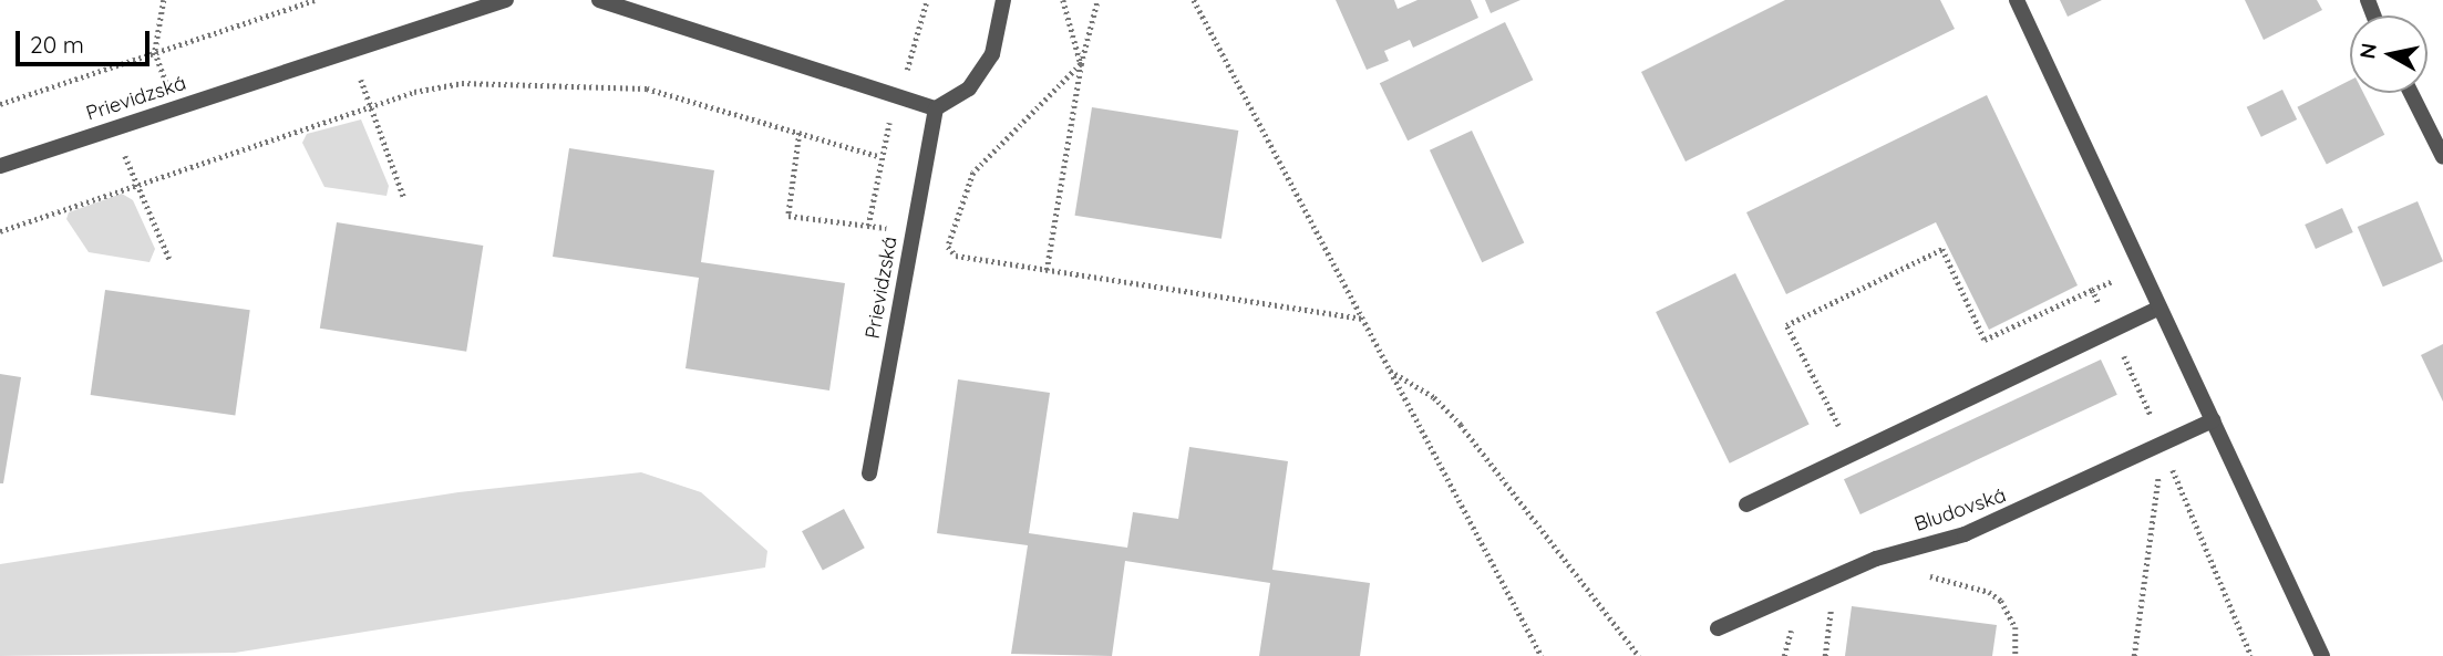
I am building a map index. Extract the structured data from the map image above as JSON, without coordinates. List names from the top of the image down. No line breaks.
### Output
{"streets":{"street":["Prievidzská","Bludovská"]},"scale_bar":"20 m","north":"left"}
